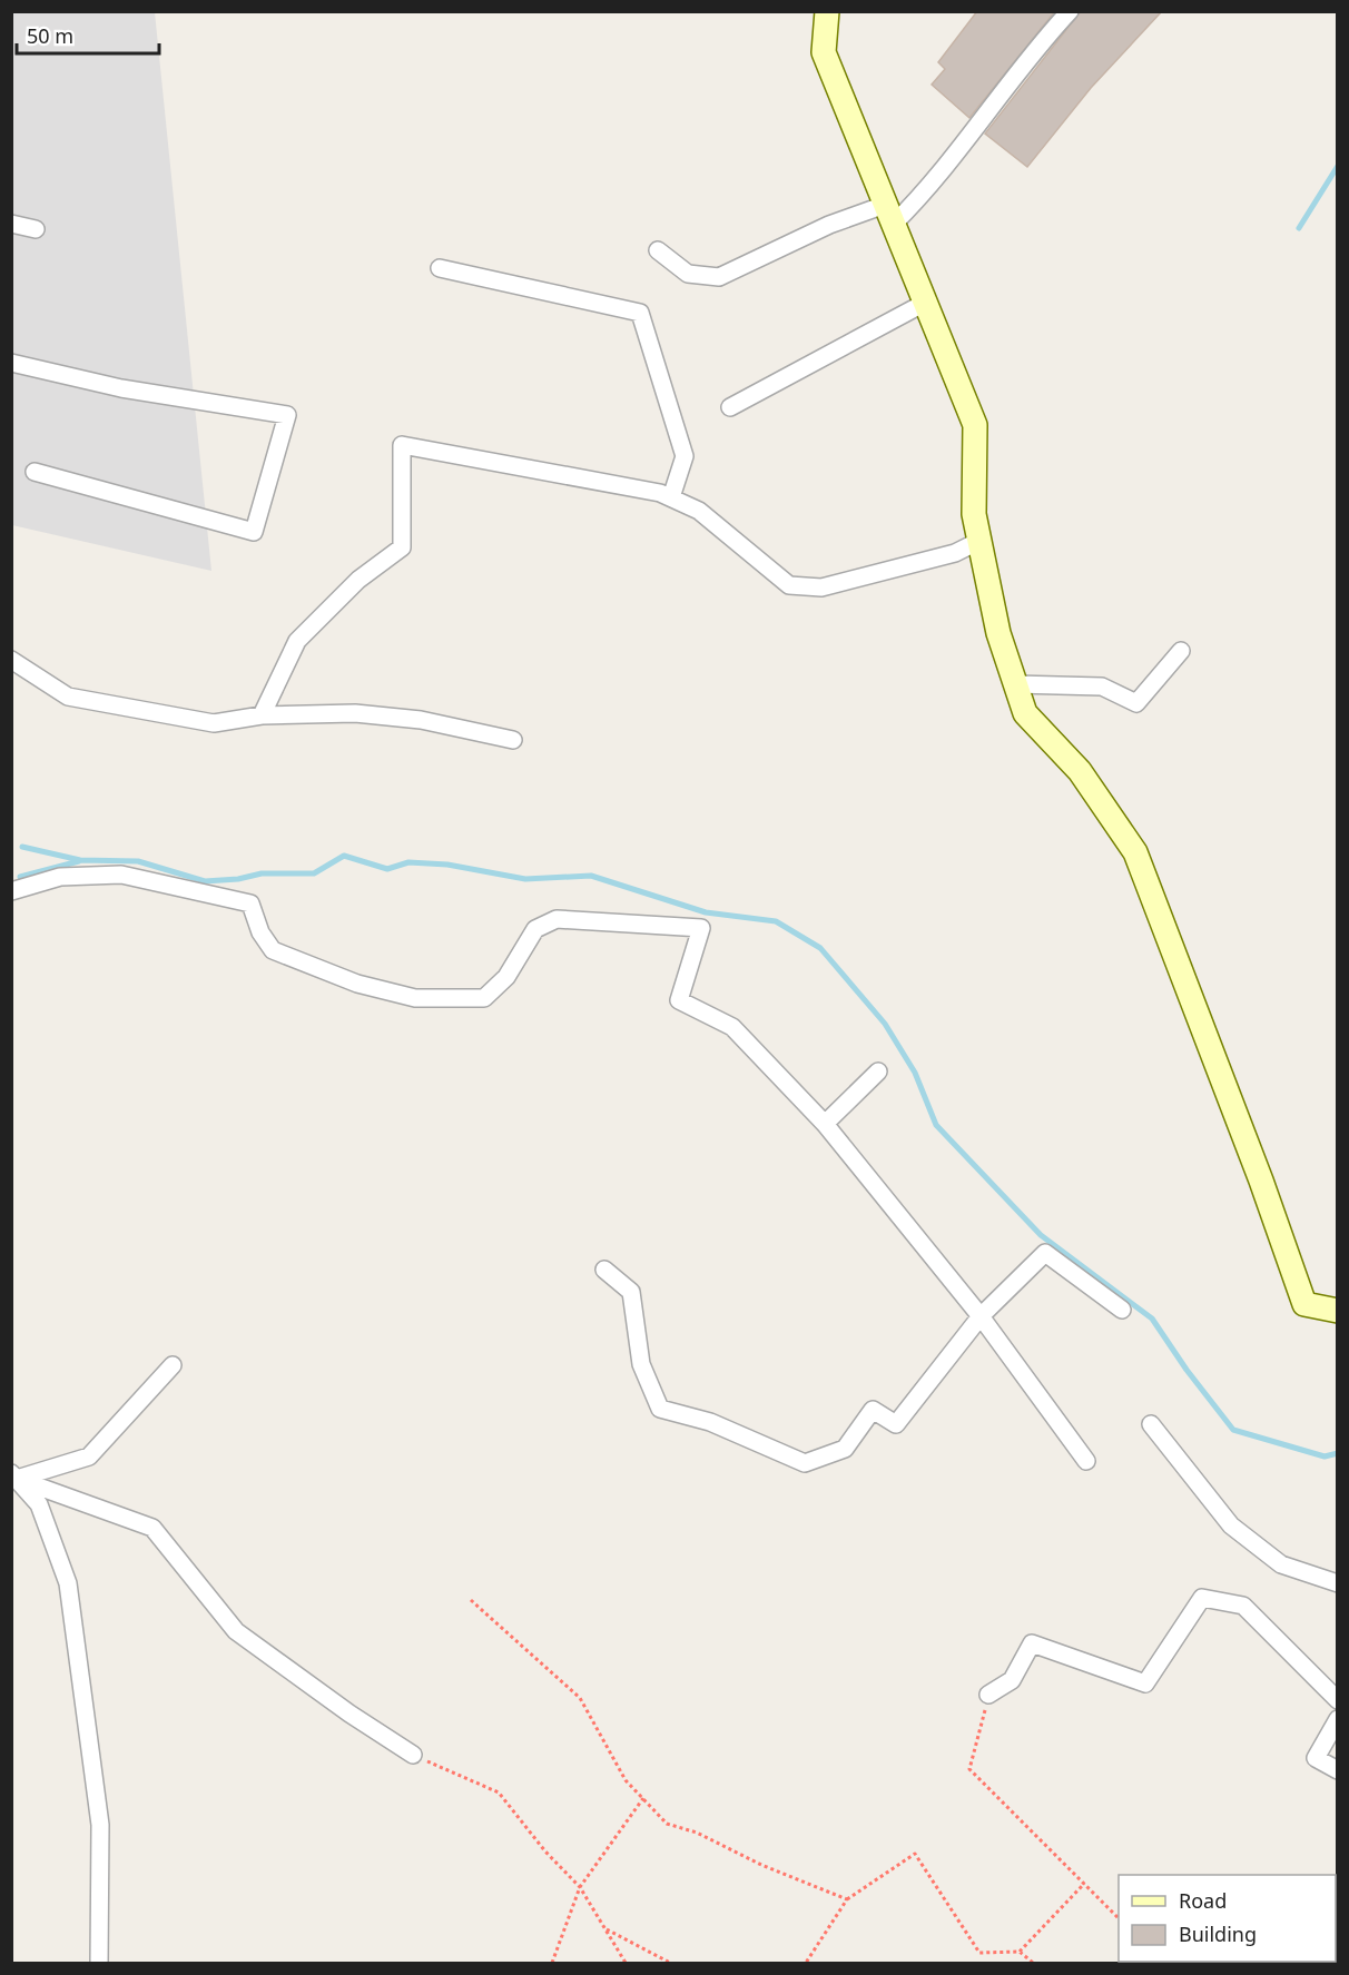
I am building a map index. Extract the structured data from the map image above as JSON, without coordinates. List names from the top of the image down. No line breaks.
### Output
{"legend":["Road","Building"],"scale_bar":"50 m"}
